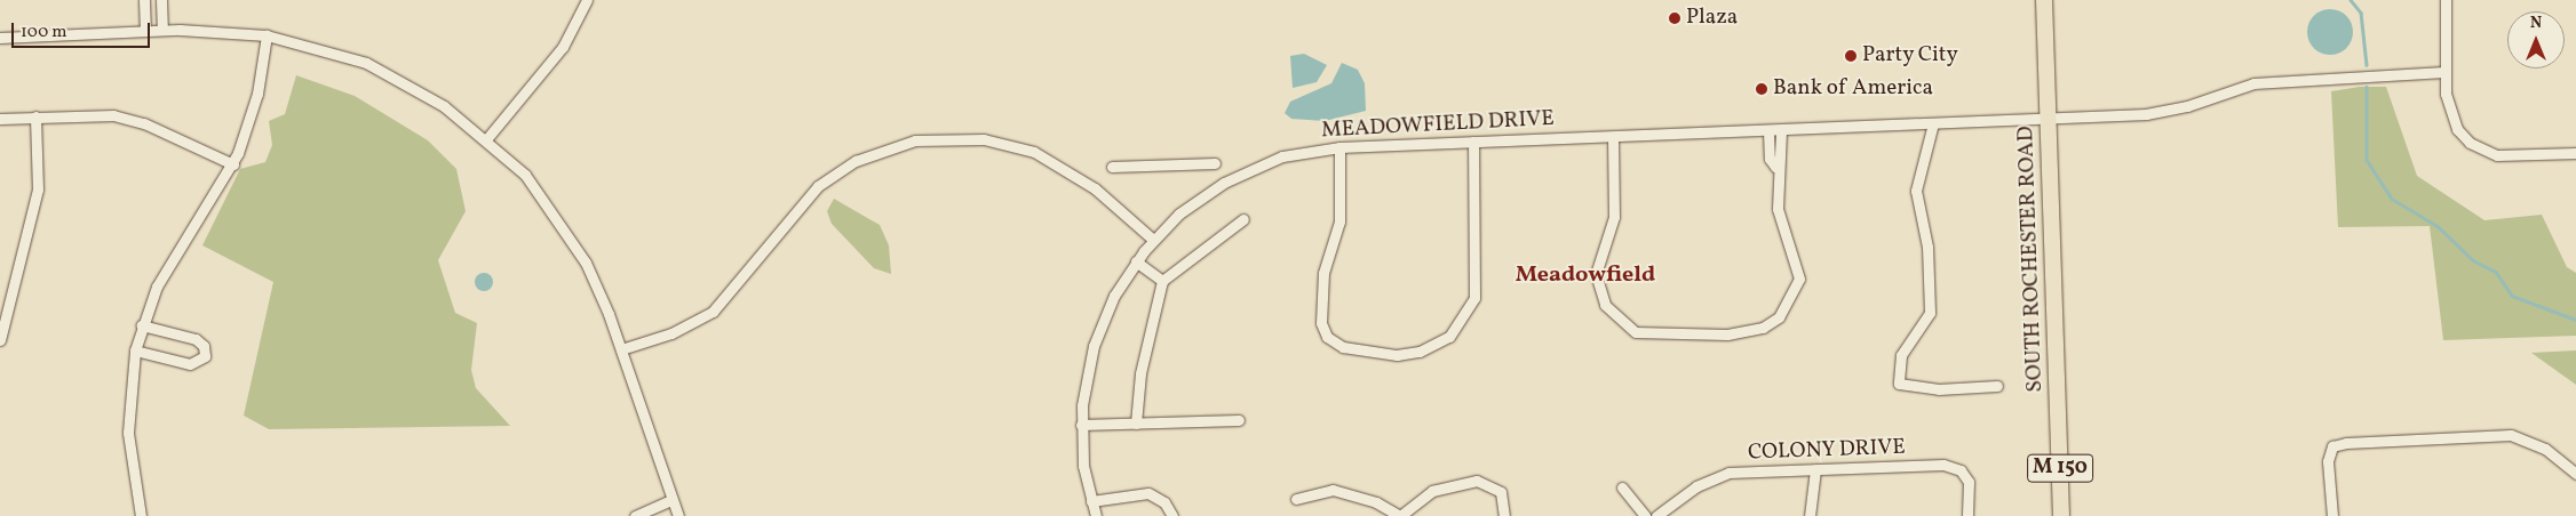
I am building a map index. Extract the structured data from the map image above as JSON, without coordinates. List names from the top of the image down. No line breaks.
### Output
{"streets":{"main road":["SOUTH ROCHESTER ROAD","M 150"],"street":["MEADOWFIELD DRIVE","COLONY DRIVE"]},"crossings":[["MEADOWFIELD DRIVE","SOUTH ROCHESTER ROAD"]],"districts":["Meadowfield"],"places":["Plaza","Party City","Bank of America"],"scale_bar":"100 m","north":"top"}
